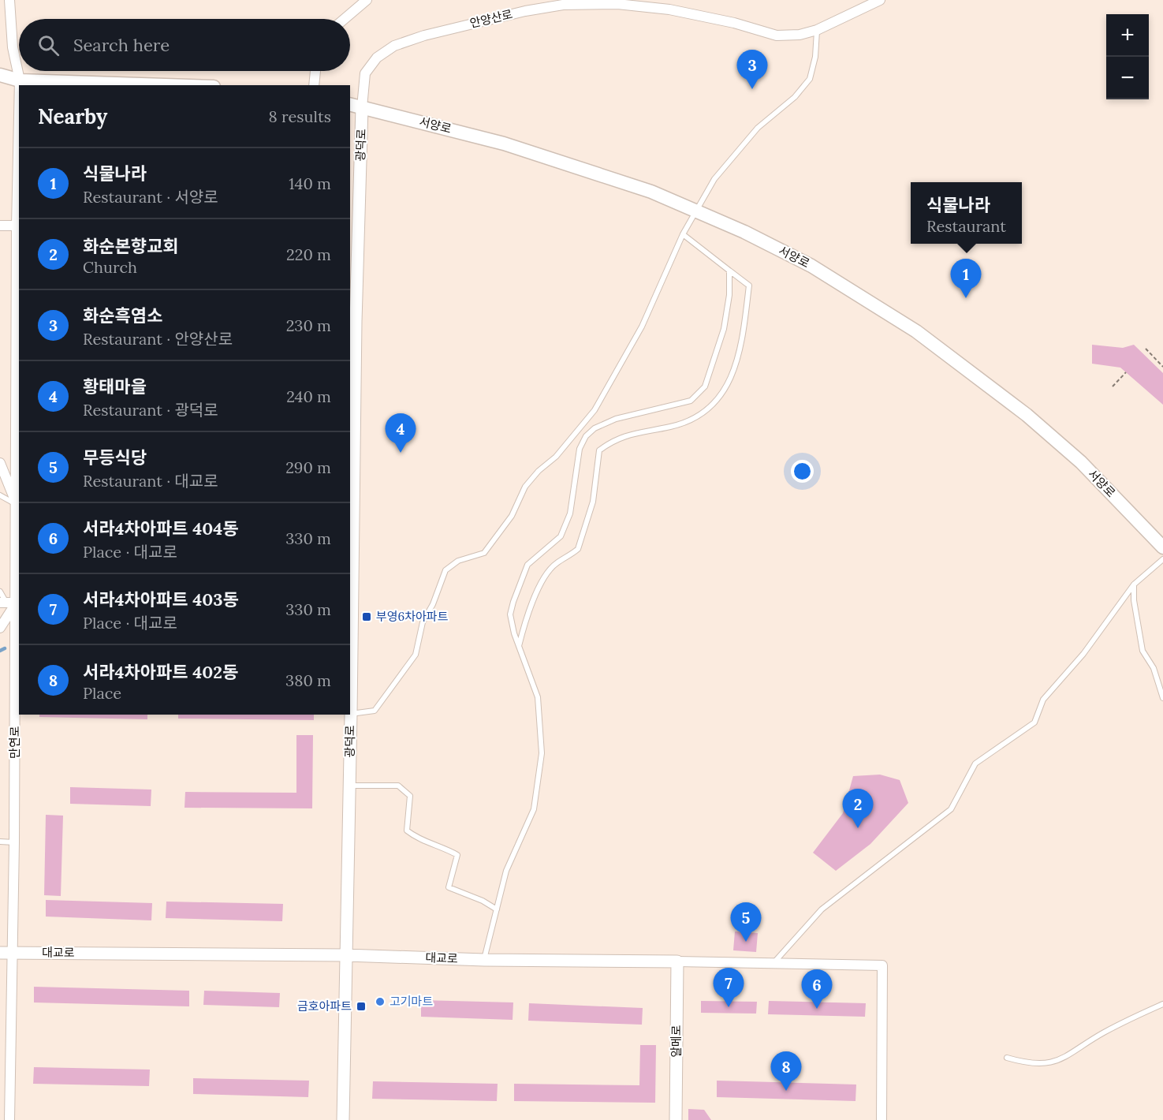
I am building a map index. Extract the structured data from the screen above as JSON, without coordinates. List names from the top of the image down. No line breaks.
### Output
{"streets":{"main road":["서양로"],"street":["안양산로","광덕로","만연로","대교로","알메로"]},"crossings":[["안양산로","서양로"],["안양산로","광덕로"],["서양로","광덕로"],["광덕로","대교로"],["만연로","대교로"],["대교로","알메로"]],"places":{"transit":["부영6차아파트","금호아파트"],"other":["고기마트"]},"page":{"map_buttons":["+","−"],"search":"Search here","pins":["3","1","4","2","5","7","6","8"],"heading":["Nearby","8 results"],"list":[{"mark":"1","name":"식물나라","note":"Restaurant · 서양로","value":"140 m"},{"mark":"2","name":"화순본향교회","note":"Church","value":"220 m"},{"mark":"3","name":"화순흑염소","note":"Restaurant · 안양산로","value":"230 m"},{"mark":"4","name":"황태마을","note":"Restaurant · 광덕로","value":"240 m"},{"mark":"5","name":"무등식당","note":"Restaurant · 대교로","value":"290 m"},{"mark":"6","name":"서라4차아파트 404동","note":"Place · 대교로","value":"330 m"},{"mark":"7","name":"서라4차아파트 403동","note":"Place · 대교로","value":"330 m"},{"mark":"8","name":"서라4차아파트 402동","note":"Place","value":"380 m"}],"popup":["식물나라","Restaurant"]}}
